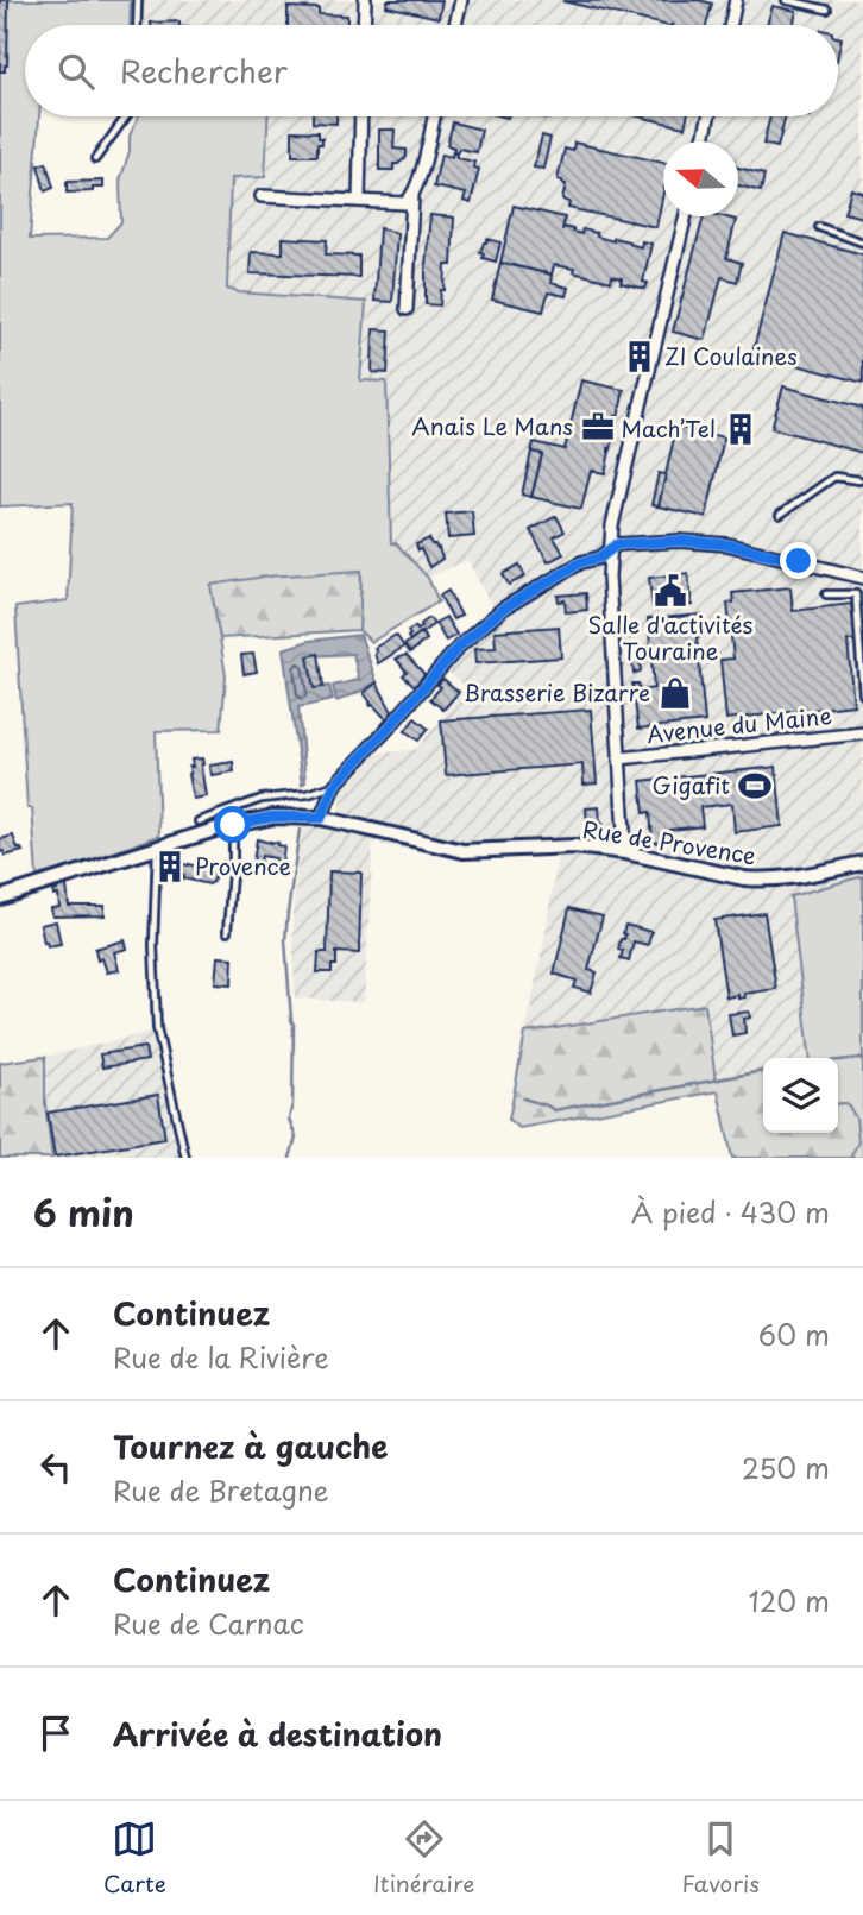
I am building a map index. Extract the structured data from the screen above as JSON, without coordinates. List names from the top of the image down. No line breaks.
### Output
{"streets":{"street":["Avenue du Maine","Rue de Provence"]},"places":{"building":["ZI Coulaines","Mach’Tel","Provence"],"office":["Anais Le Mans"],"public building":["Salle d'activités Touraine"],"shop":["Brasserie Bizarre"],"sports":["Gigafit"]},"north":"left","page":{"search":"Rechercher","heading":["6 min","À pied · 430 m"],"list":[["Continuez","Rue de la Rivière","60 m"],["Tournez à gauche","Rue de Bretagne","250 m"],["Continuez","Rue de Carnac","120 m"],"Arrivée à destination"],"nav":["Carte","Itinéraire","Favoris"]}}
